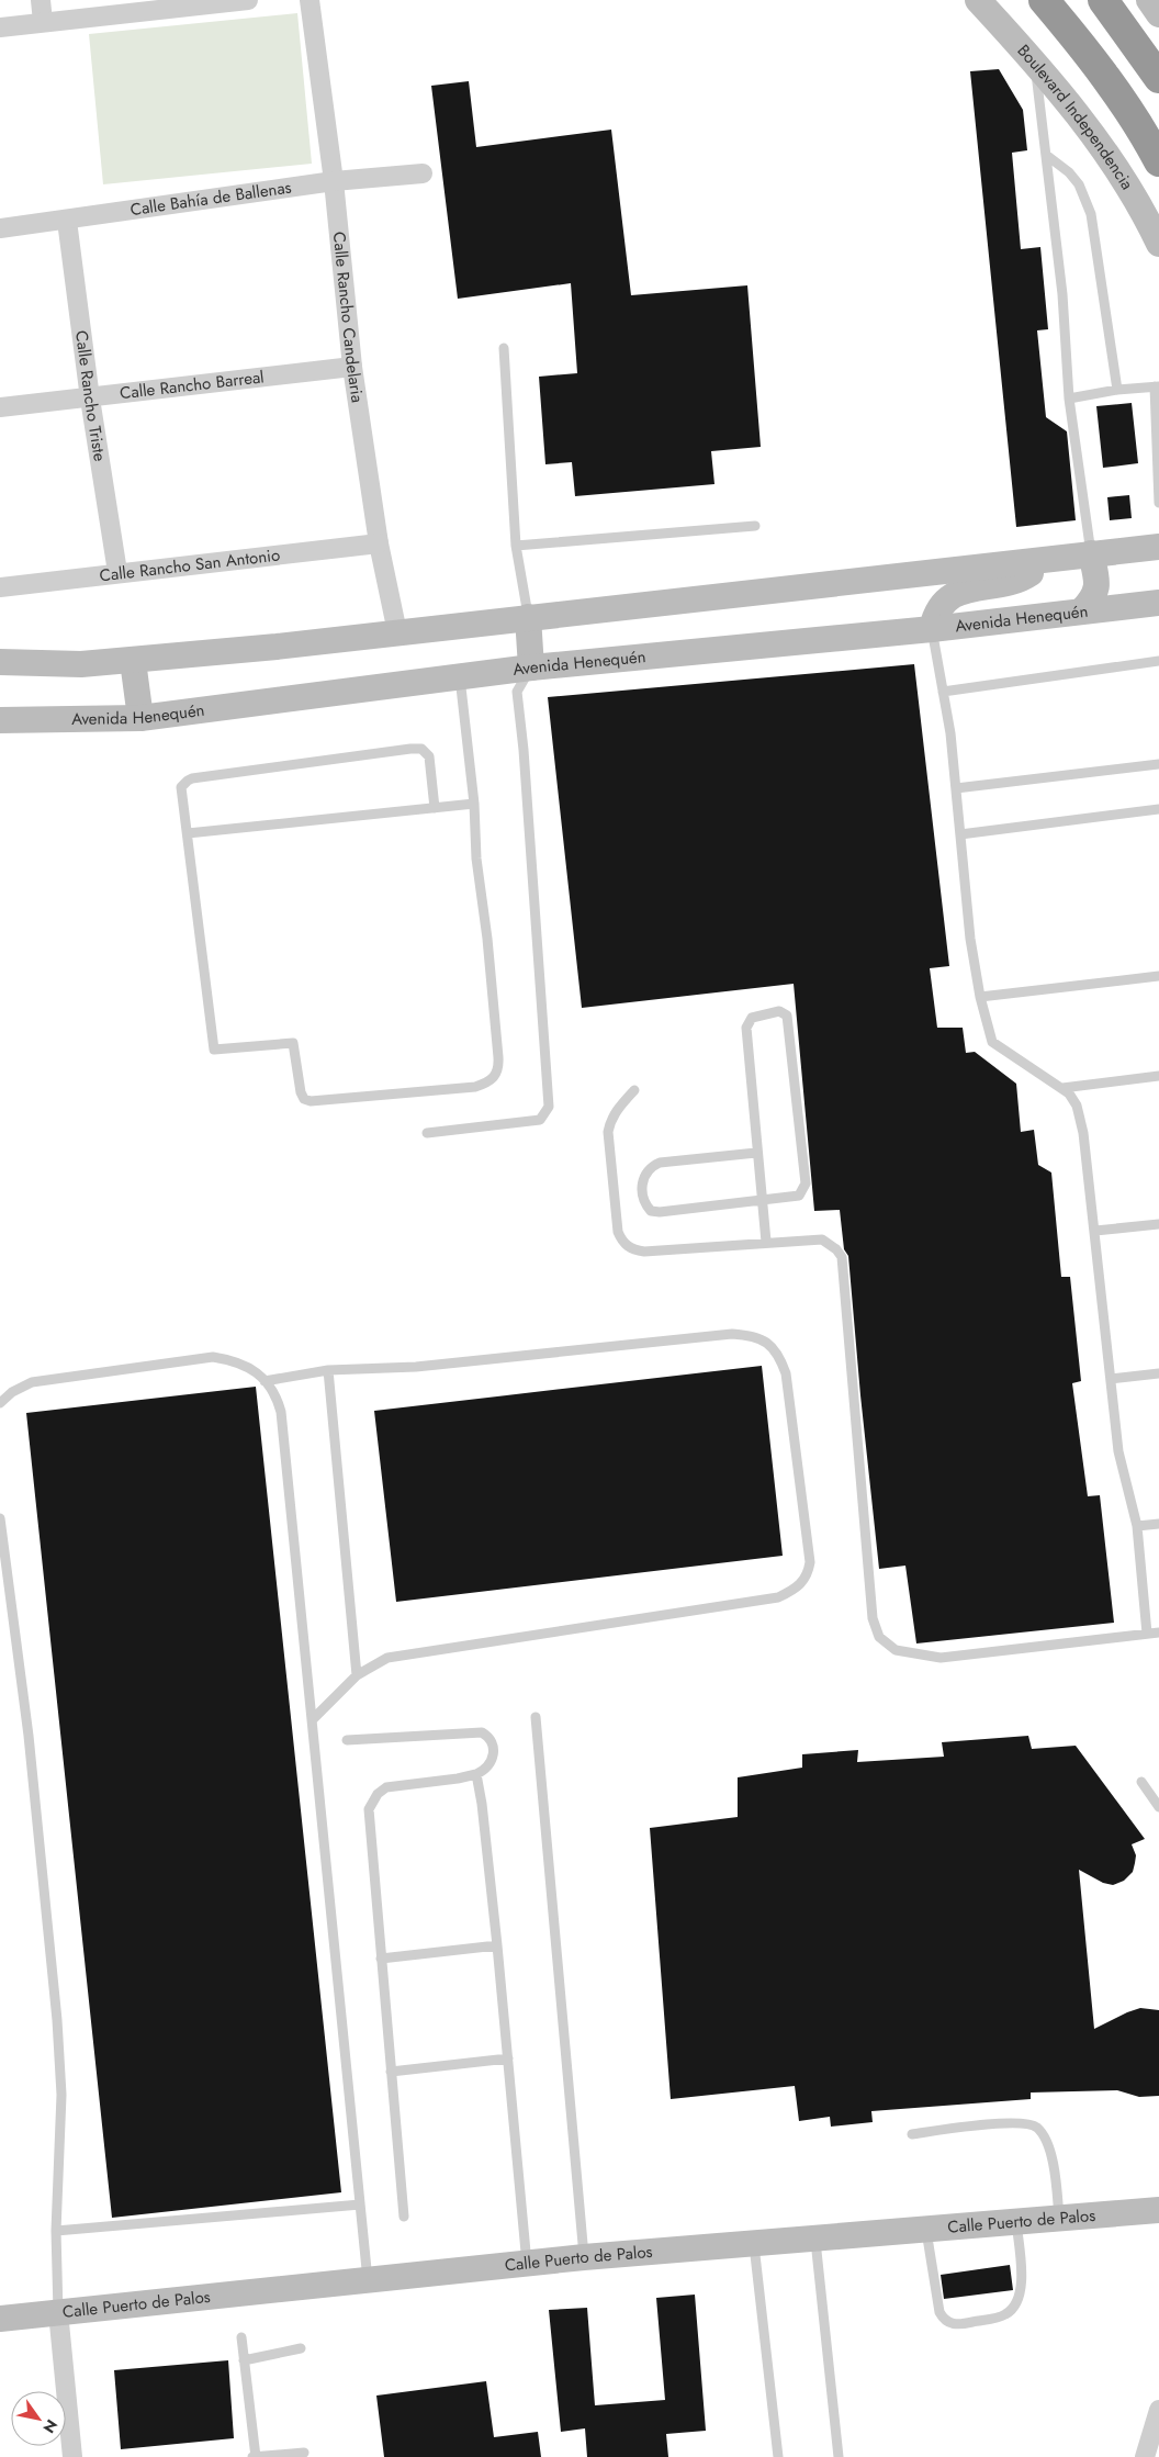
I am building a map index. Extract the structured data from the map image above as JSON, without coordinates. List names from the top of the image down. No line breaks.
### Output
{"streets":{"main road":["Boulevard Independencia","Avenida Henequén","Calle Puerto de Palos"],"street":["Calle Bahía de Ballenas","Calle Rancho Candelaria","Calle Rancho Barreal","Calle Rancho Triste","Calle Rancho San Antonio"]},"crossings":[["Calle Bahía de Ballenas","Calle Rancho Candelaria"],["Calle Bahía de Ballenas","Calle Rancho Triste"],["Calle Rancho Candelaria","Calle Rancho Barreal"],["Calle Rancho Candelaria","Calle Rancho San Antonio"],["Calle Rancho Barreal","Calle Rancho Triste"],["Calle Rancho Triste","Calle Rancho San Antonio"]],"north":"bottom right"}
